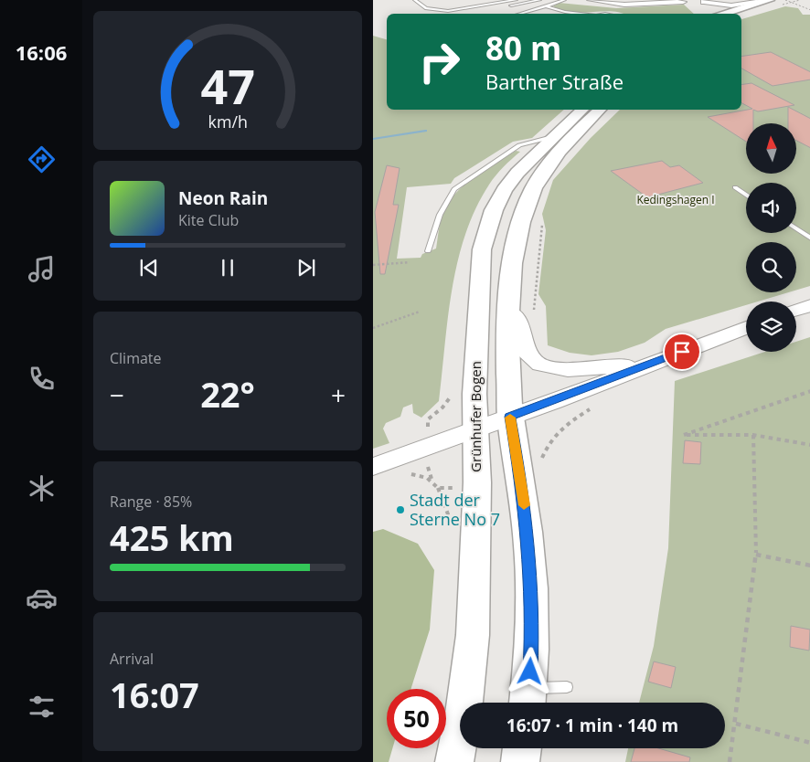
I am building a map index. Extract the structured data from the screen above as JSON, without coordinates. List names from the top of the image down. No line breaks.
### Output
{"streets":{"main road":["Grünhufer Bogen"]},"parks":["Kedingshagen I"],"places":["Stadt der Sterne No 7"],"north":"top","page":{"tabs":"16:06","turn":["80 m","Barther Straße"],"song":["Neon Rain","Kite Club"],"tile":["Climate",["Range · 85%","425 km"],["Arrival","16:07"]],"heat":["−","22°","+"],"limit":"50","trip":"16:07 · 1 min · 140 m","gauge":["47","km/h"]}}
